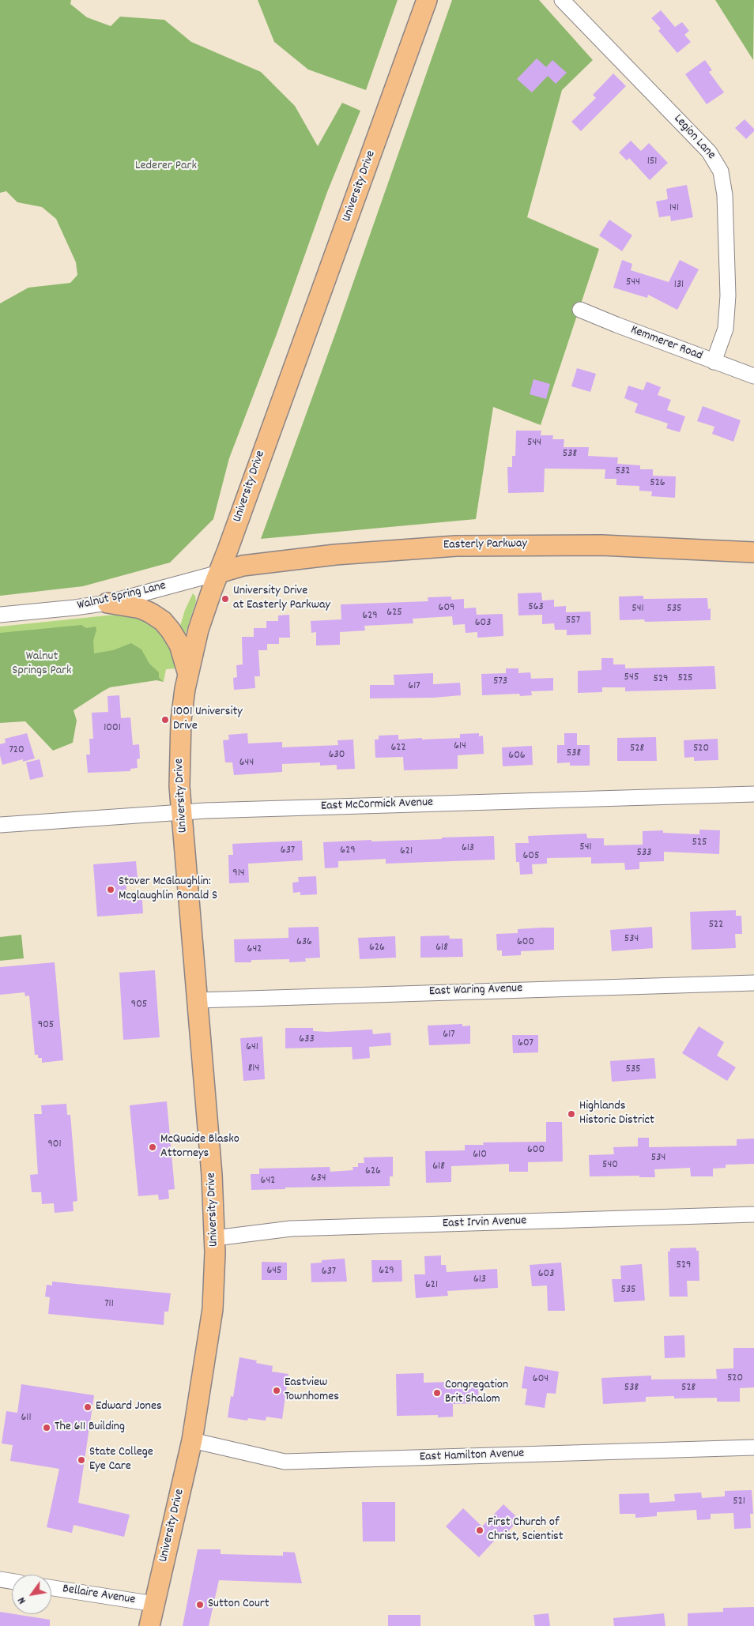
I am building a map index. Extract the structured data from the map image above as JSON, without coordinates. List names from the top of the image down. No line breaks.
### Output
{"streets":{"main road":["University Drive","Easterly Parkway"],"street":["Legion Lane","Kemmerer Road","Walnut Spring Lane","East McCormick Avenue","East Waring Avenue","East Irvin Avenue","East Hamilton Avenue","Bellaire Avenue"]},"crossings":[["Legion Lane","Kemmerer Road"],["University Drive","Easterly Parkway"],["University Drive","Walnut Spring Lane"],["University Drive","East McCormick Avenue"],["University Drive","East Waring Avenue"],["University Drive","East Irvin Avenue"],["University Drive","East Hamilton Avenue"],["University Drive","Bellaire Avenue"],["Easterly Parkway","Walnut Spring Lane"]],"parks":["Lederer Park","Walnut Springs Park"],"places":["University Drive at Easterly Parkway","1001 University Drive","Stover McGlaughlin: Mcglaughlin Ronald S","Highlands Historic District","McQuaide Blasko Attorneys","Eastview Townhomes","Congregation Brit Shalom","Edward Jones","The 611 Building","State College Eye Care","First Church of Christ, Scientist","Sutton Court"],"house_numbers":["151","141","544","131","544","538","532","526","563","609","541","535","625","629","557","603","545","525","529","573","617","1001","614","622","528","520","720","538","630","606","644","525","541","613","637","629","621","533","605","914","522","534","636","600","626","618","642","905","905","617","633","607","641","814","535","901","600","610","534","540","618","626","634","642","529","645","629","637","603","613","621","535","711","520","604","538","528","611","521"],"north":"bottom left"}
